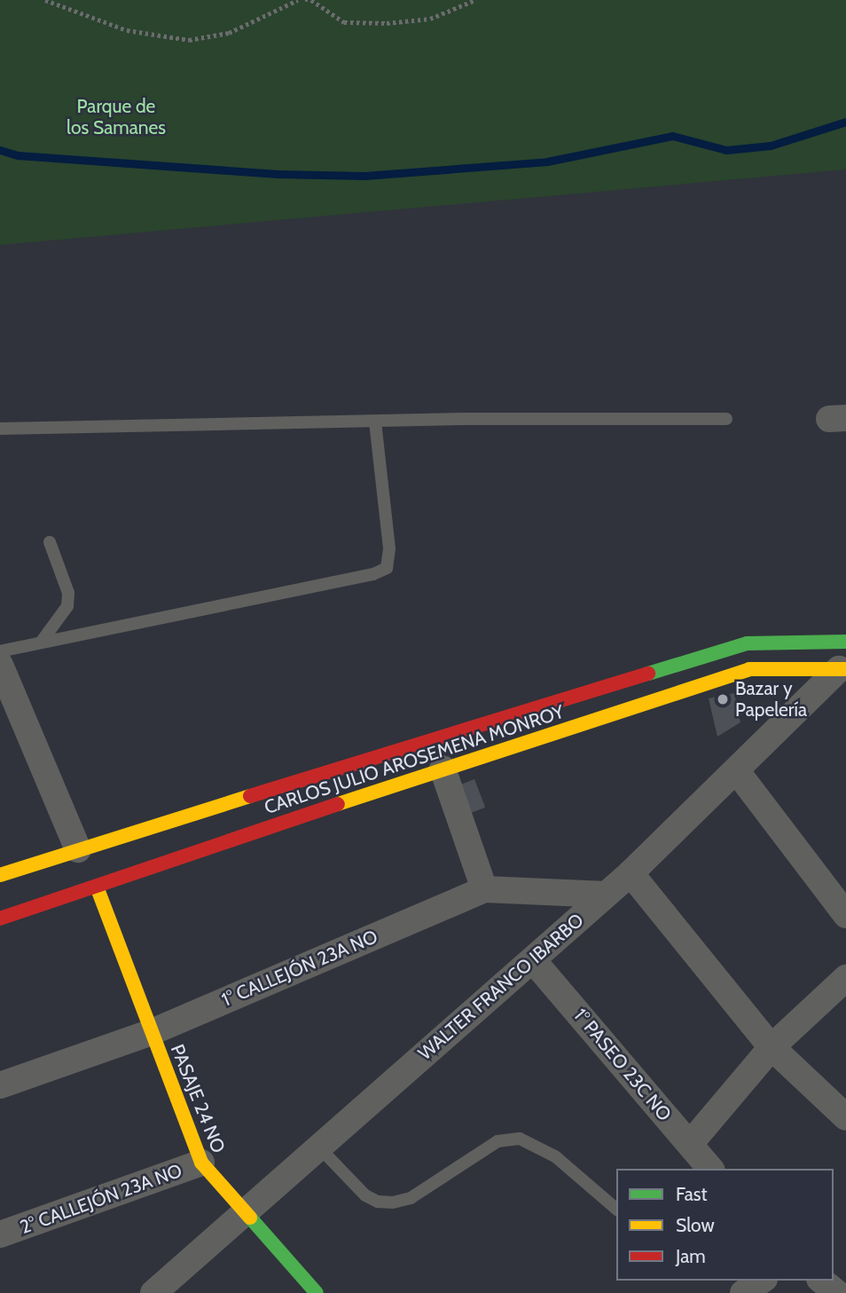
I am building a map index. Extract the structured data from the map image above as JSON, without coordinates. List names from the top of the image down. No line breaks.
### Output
{"streets":{"main road":["CARLOS JULIO AROSEMENA MONROY","PASAJE 24 NO"],"street":["1° CALLEJÓN 23A NO","WALTER FRANCO IBARBO","1° PASEO 23C NO","2° CALLEJÓN 23A NO"]},"crossings":[["CARLOS JULIO AROSEMENA MONROY","WALTER FRANCO IBARBO"],["CARLOS JULIO AROSEMENA MONROY","PASAJE 24 NO"],["1° CALLEJÓN 23A NO","WALTER FRANCO IBARBO"],["1° CALLEJÓN 23A NO","PASAJE 24 NO"],["WALTER FRANCO IBARBO","1° PASEO 23C NO"],["WALTER FRANCO IBARBO","PASAJE 24 NO"],["PASAJE 24 NO","2° CALLEJÓN 23A NO"]],"parks":["Parque de los Samanes"],"places":["Bazar y Papelería"],"legend":["Fast","Slow","Jam"]}
